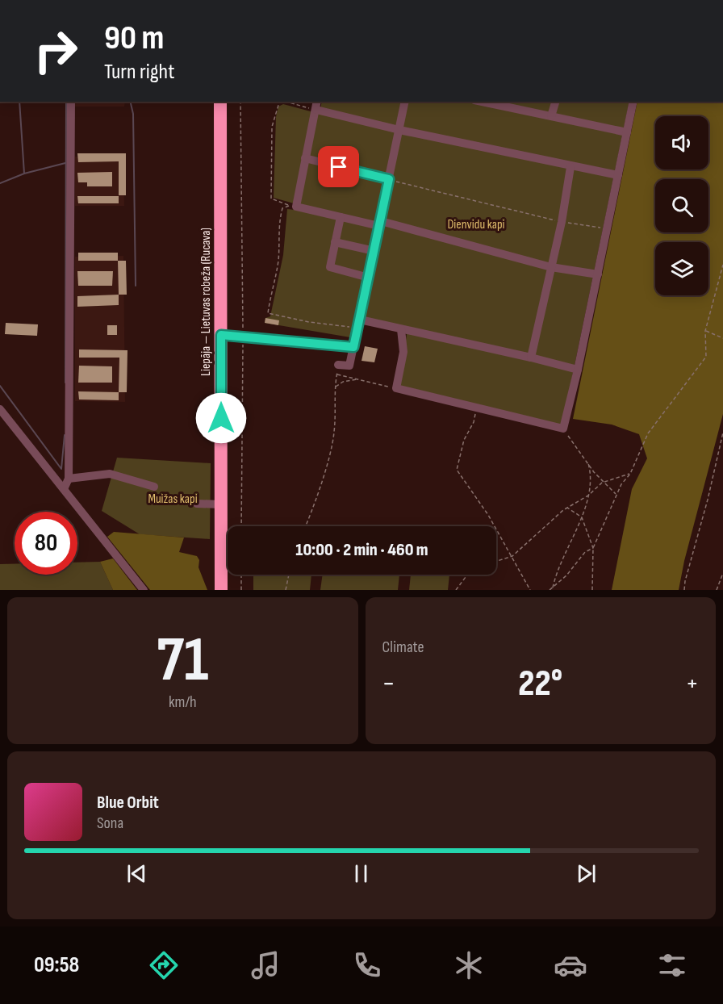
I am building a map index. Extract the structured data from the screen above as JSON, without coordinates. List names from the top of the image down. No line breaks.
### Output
{"streets":{"highway":["Liepāja — Lietuvas robeža (Rucava)"]},"parks":["Dienvidu kapi","Muižas kapi"],"page":{"turn":["90 m","Turn right"],"limit":"80","trip":"10:00 · 2 min · 460 m","tile":[["71","km/h"],"Climate"],"heat":["−","22°","+"],"song":["Blue Orbit","Sona"],"tabs":"09:58"}}
